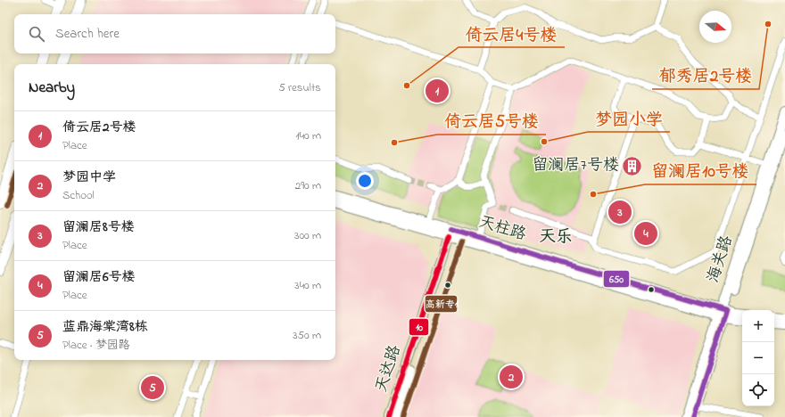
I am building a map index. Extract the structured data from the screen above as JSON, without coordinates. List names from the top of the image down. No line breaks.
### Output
{"streets":{"street":["天柱路","海关路","天达路"]},"crossings":[["天柱路","海关路"],["天柱路","天达路"]],"districts":["天乐"],"places":{"other":["郁秀居2号楼","倚云居4号楼","梦园小学","倚云居5号楼","留澜居10号楼"],"building":["留澜居7号楼"]},"lines":["transit line 高新专1","transit line 650","transit line 10"],"north":"right","page":{"search":"Search here","heading":["Nearby","5 results"],"pins":["1","3","4","2","5"],"list":[{"mark":"1","name":"倚云居2号楼","note":"Place","value":"140 m"},{"mark":"2","name":"梦园中学","note":"School","value":"290 m"},{"mark":"3","name":"留澜居8号楼","note":"Place","value":"300 m"},{"mark":"4","name":"留澜居6号楼","note":"Place","value":"340 m"},{"mark":"5","name":"蓝鼎海棠湾8栋","note":"Place · 梦园路","value":"350 m"}],"map_buttons":["+","−"]}}
